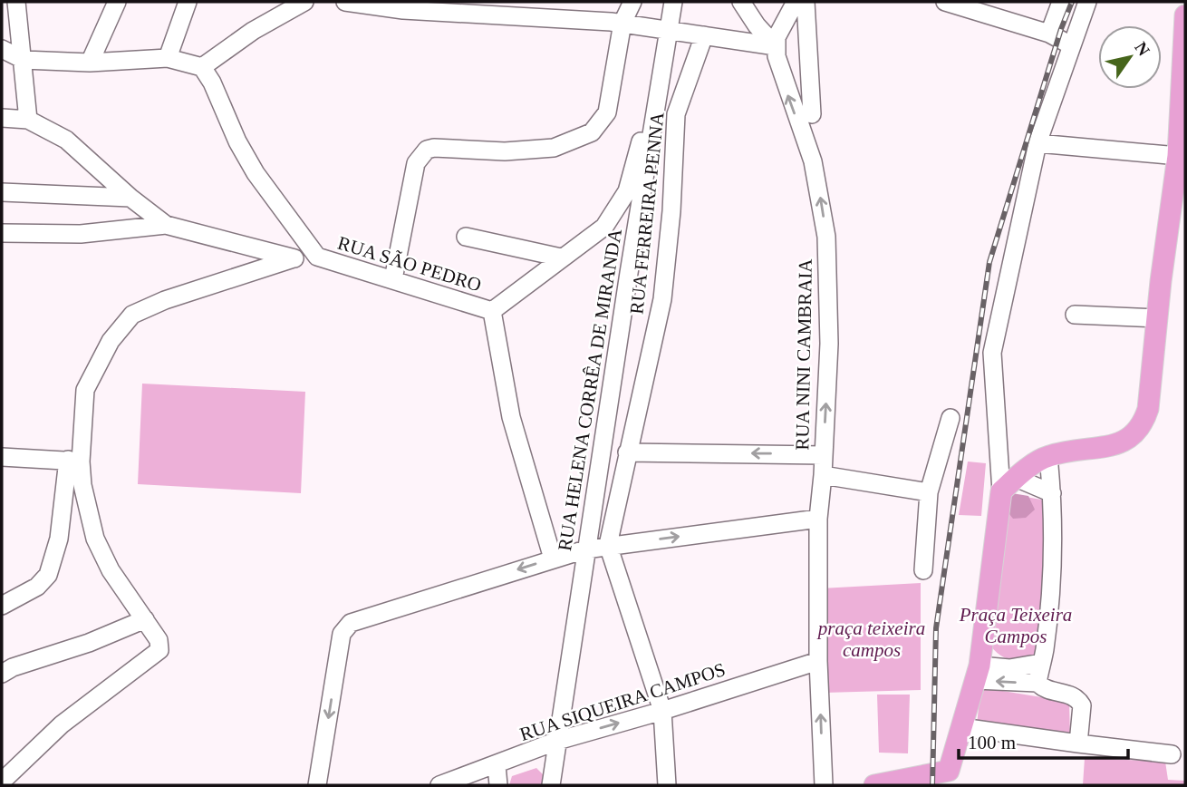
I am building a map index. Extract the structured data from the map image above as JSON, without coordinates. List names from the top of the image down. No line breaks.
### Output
{"streets":{"street":["RUA FERREIRA PENNA","RUA SÃO PEDRO","RUA NINI CAMBRAIA","RUA HELENA CORRÊA DE MIRANDA","RUA SIQUEIRA CAMPOS"]},"crossings":[["RUA NINI CAMBRAIA","RUA SIQUEIRA CAMPOS"],["RUA HELENA CORRÊA DE MIRANDA","RUA SIQUEIRA CAMPOS"]],"one_way":["RUA NINI CAMBRAIA"],"parks":["Praça Teixeira Campos","praça teixeira campos"],"scale_bar":"100 m","north":"top right"}
